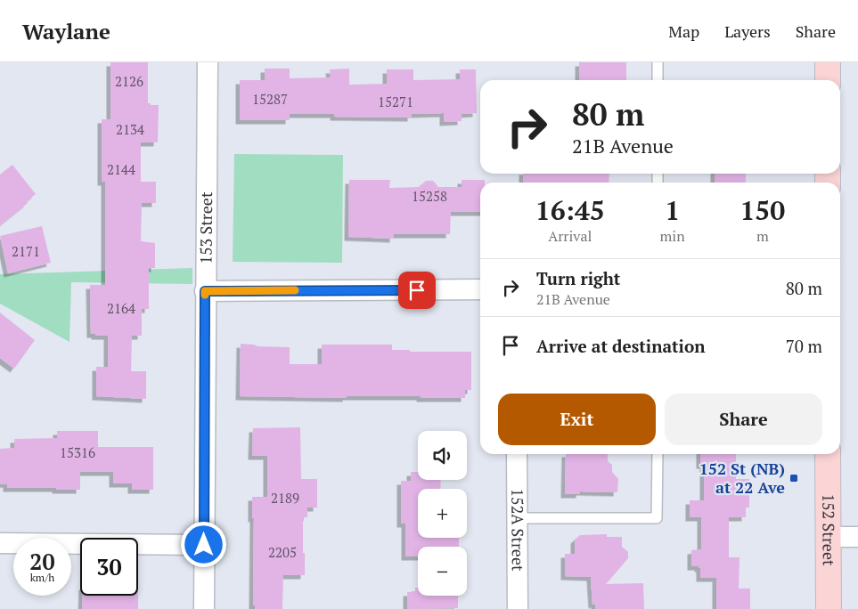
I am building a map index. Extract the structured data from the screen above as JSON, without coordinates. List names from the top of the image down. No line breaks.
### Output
{"streets":{"main road":["152 Street"],"street":["153 Street","152A Street"]},"places":{"transit":["152 St (NB) at 22 Ave"]},"house_numbers":["2126","15287","15271","2134","2144","15258","2171","2164","15316","2189","2205"],"page":{"header":"Waylane","nav":["Map","Layers","Share"],"turn":["80 m","21B Avenue"],"eta":["16:45","Arrival","1","min","150","m"],"list":[{"name":"Turn right","note":"21B Avenue","value":"80 m"},{"name":"Arrive at destination","value":"70 m"}],"buttons":["Exit","Share"],"map_buttons":["+","−"],"speed":"20 km/h","limit":"30"}}
